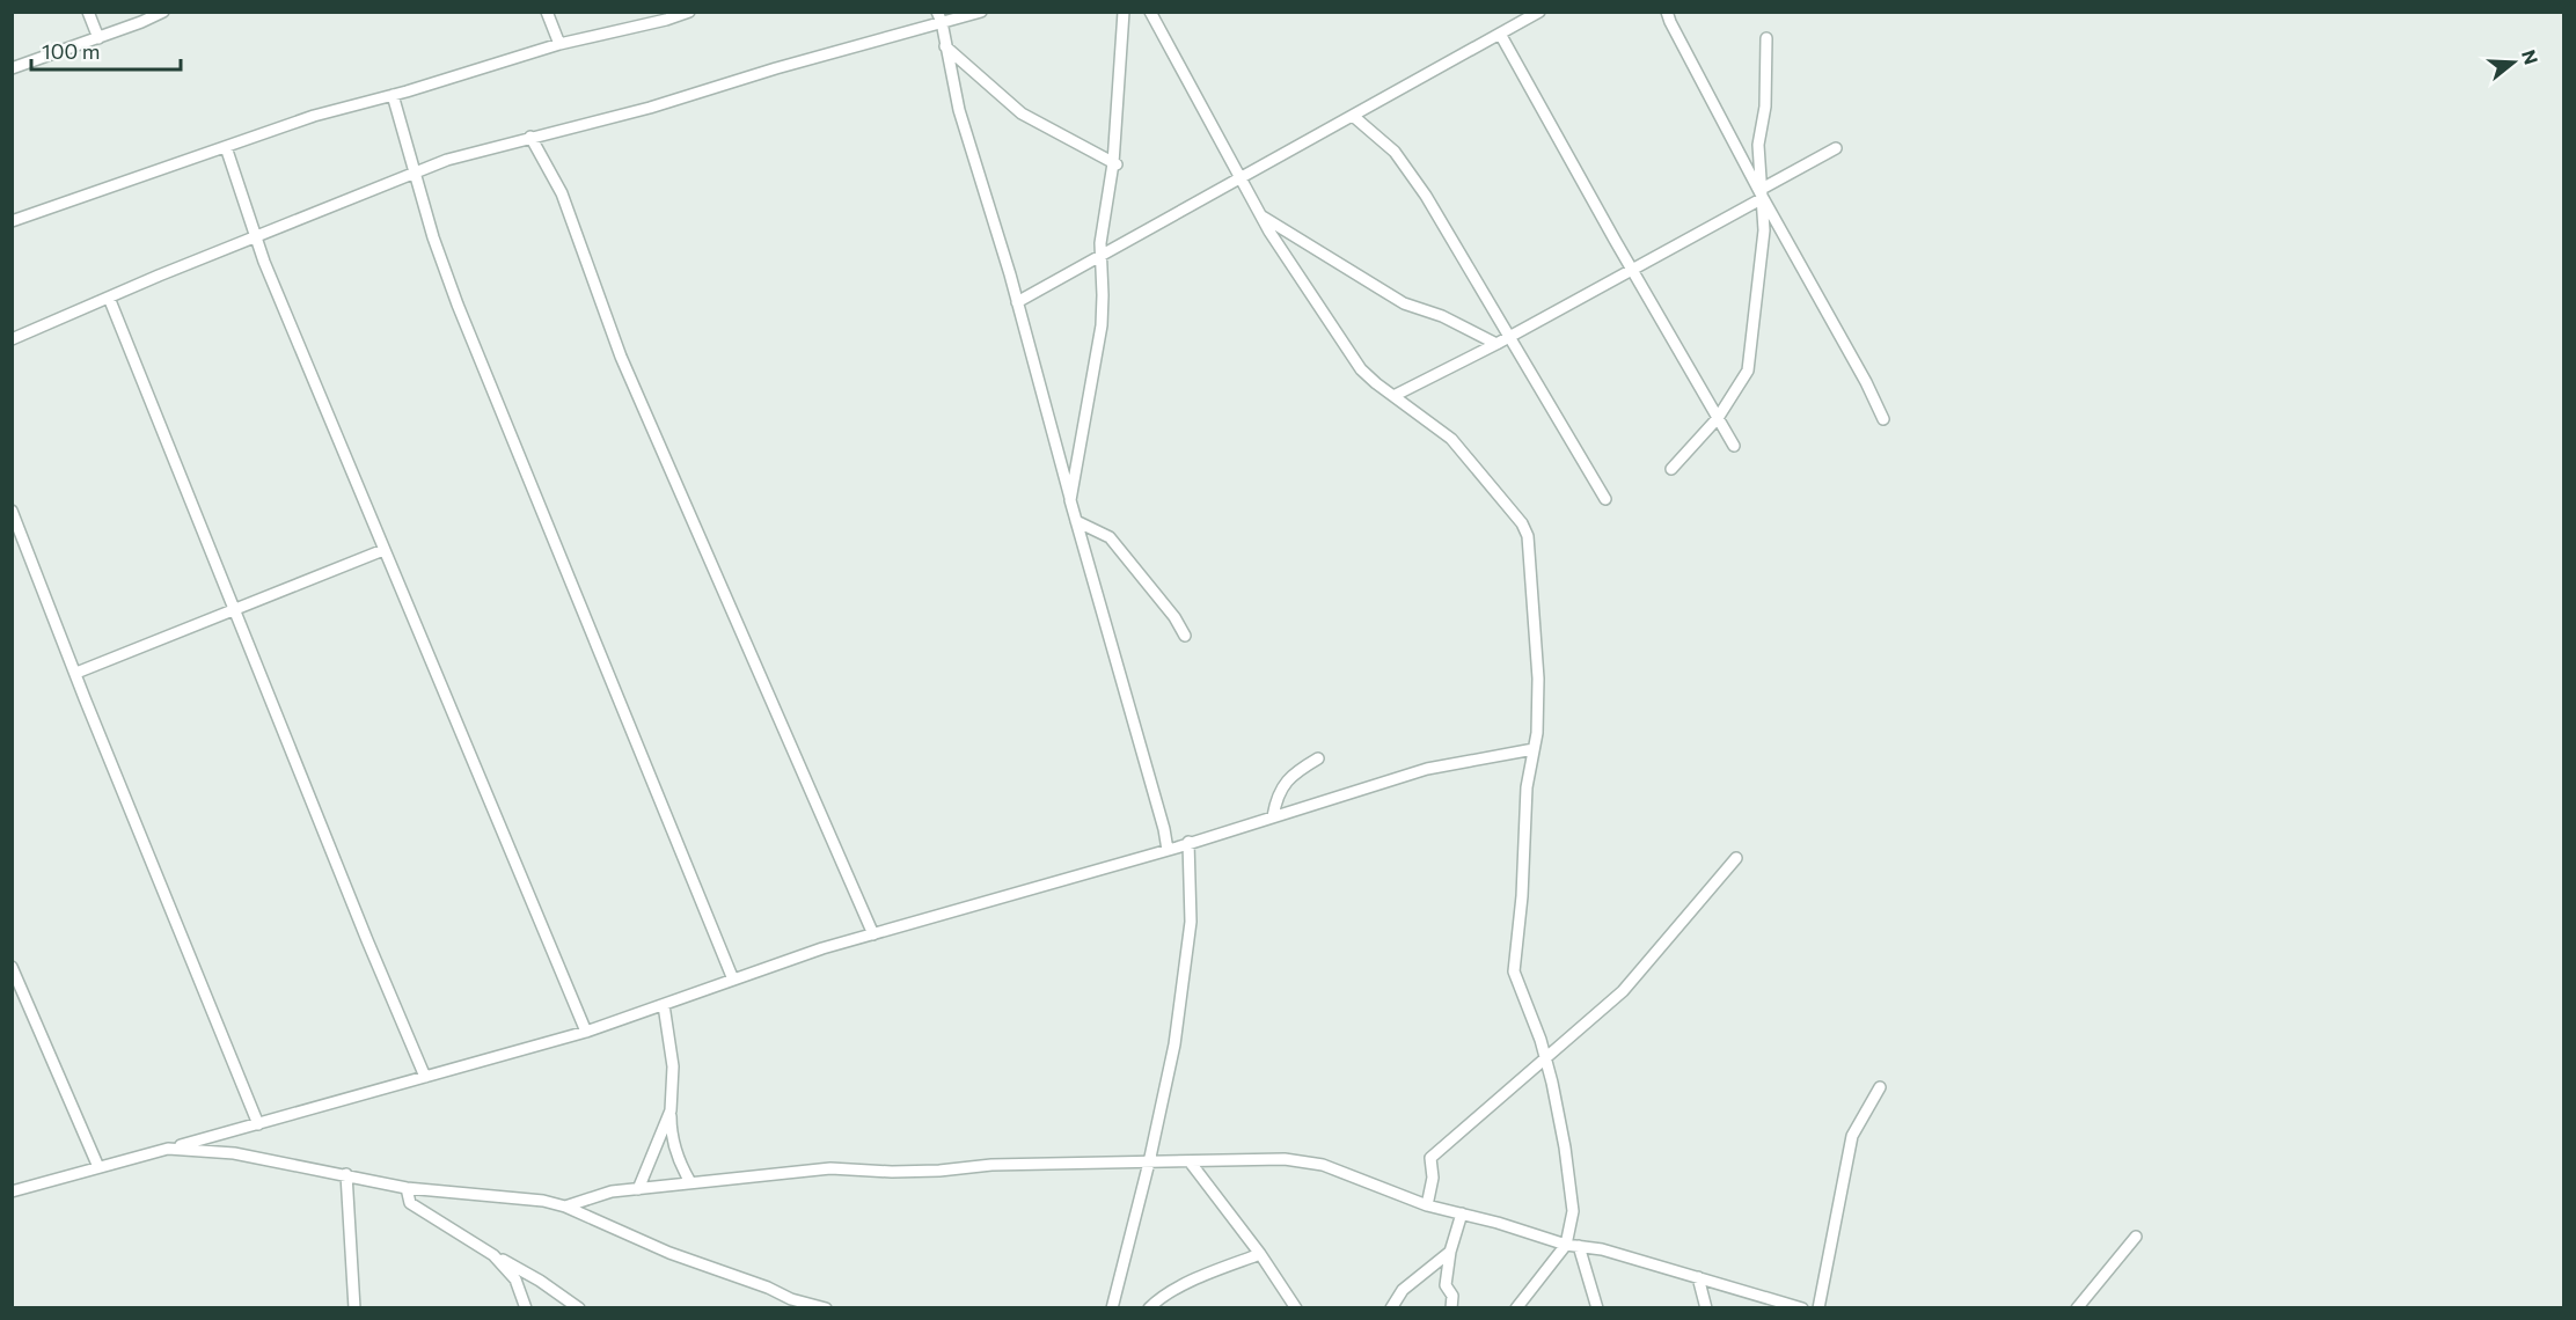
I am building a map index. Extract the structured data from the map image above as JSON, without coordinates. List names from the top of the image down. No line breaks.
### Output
{"scale_bar":"100 m","north":"right"}
